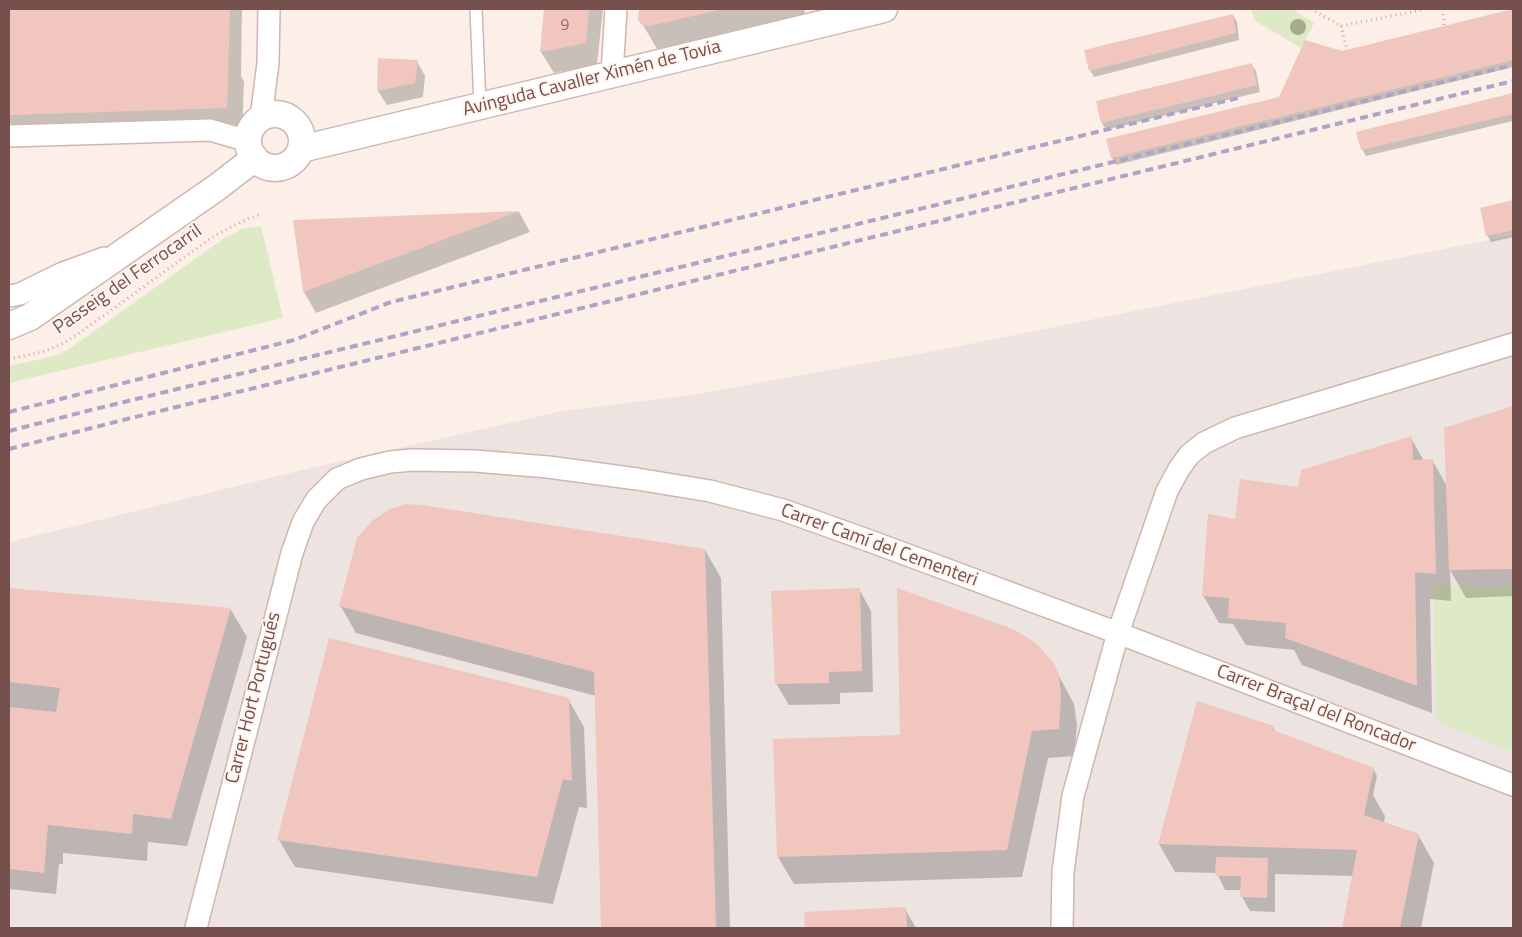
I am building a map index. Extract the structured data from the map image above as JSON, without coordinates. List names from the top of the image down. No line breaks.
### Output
{"streets":{"street":["Avinguda Cavaller Ximén de Tovia","Carrer Camí del Cementeri","Carrer Hort Portugués","Carrer Braçal del Roncador"],"path":["Passeig del Ferrocarril"]},"crossings":[["Carrer Camí del Cementeri","Carrer Hort Portugués"],["Carrer Camí del Cementeri","Carrer Braçal del Roncador"]],"house_numbers":["9"]}
